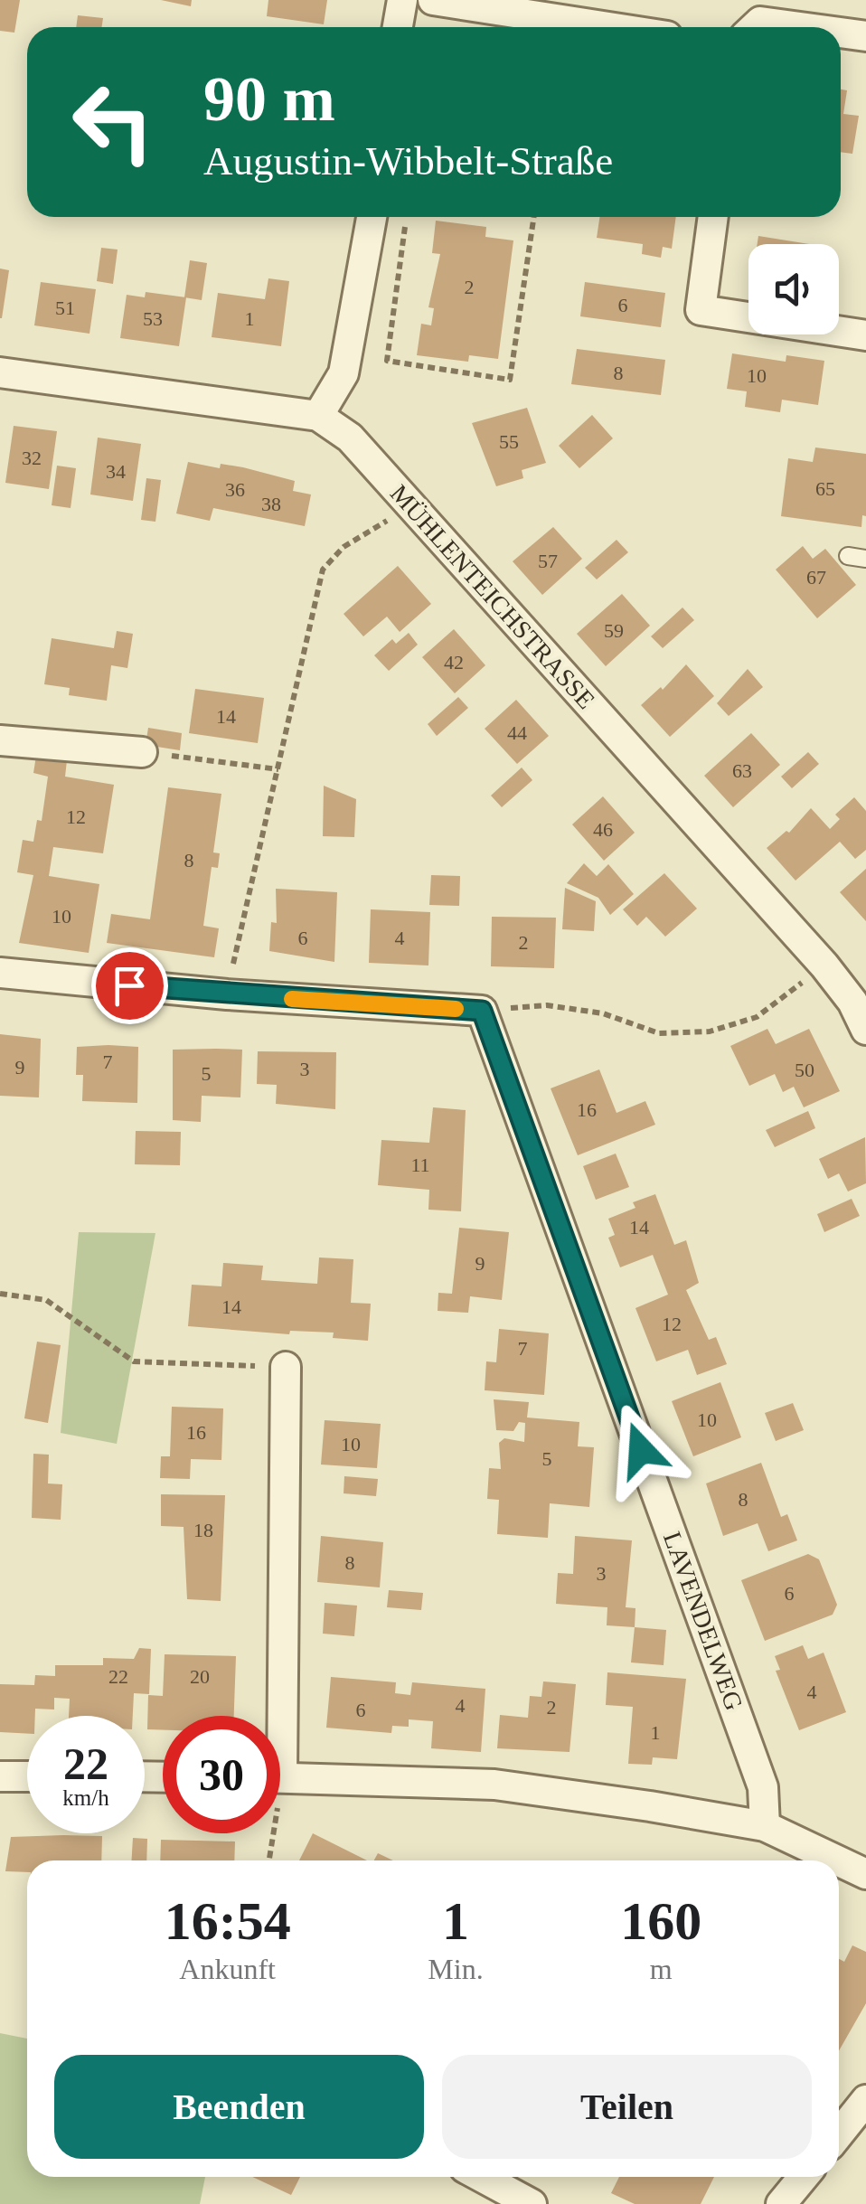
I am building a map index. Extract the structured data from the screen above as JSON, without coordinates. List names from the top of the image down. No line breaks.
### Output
{"streets":{"street":["MÜHLENTEICHSTRASSE","LAVENDELWEG"]},"house_numbers":["2","6","51","53","1","8","10","55","32","34","65","36","38","57","67","59","42","14","44","63","12","46","8","10","6","4","2","7","9","3","50","5","16","11","14","9","14","12","7","10","16","10","5","8","18","8","3","6","22","20","4","4","2","6","1"],"page":{"turn":["90 m","Augustin-Wibbelt-Straße"],"speed":"22 km/h","limit":"30","eta":["16:54","Ankunft","1","Min.","160","m"],"buttons":["Beenden","Teilen"]}}
